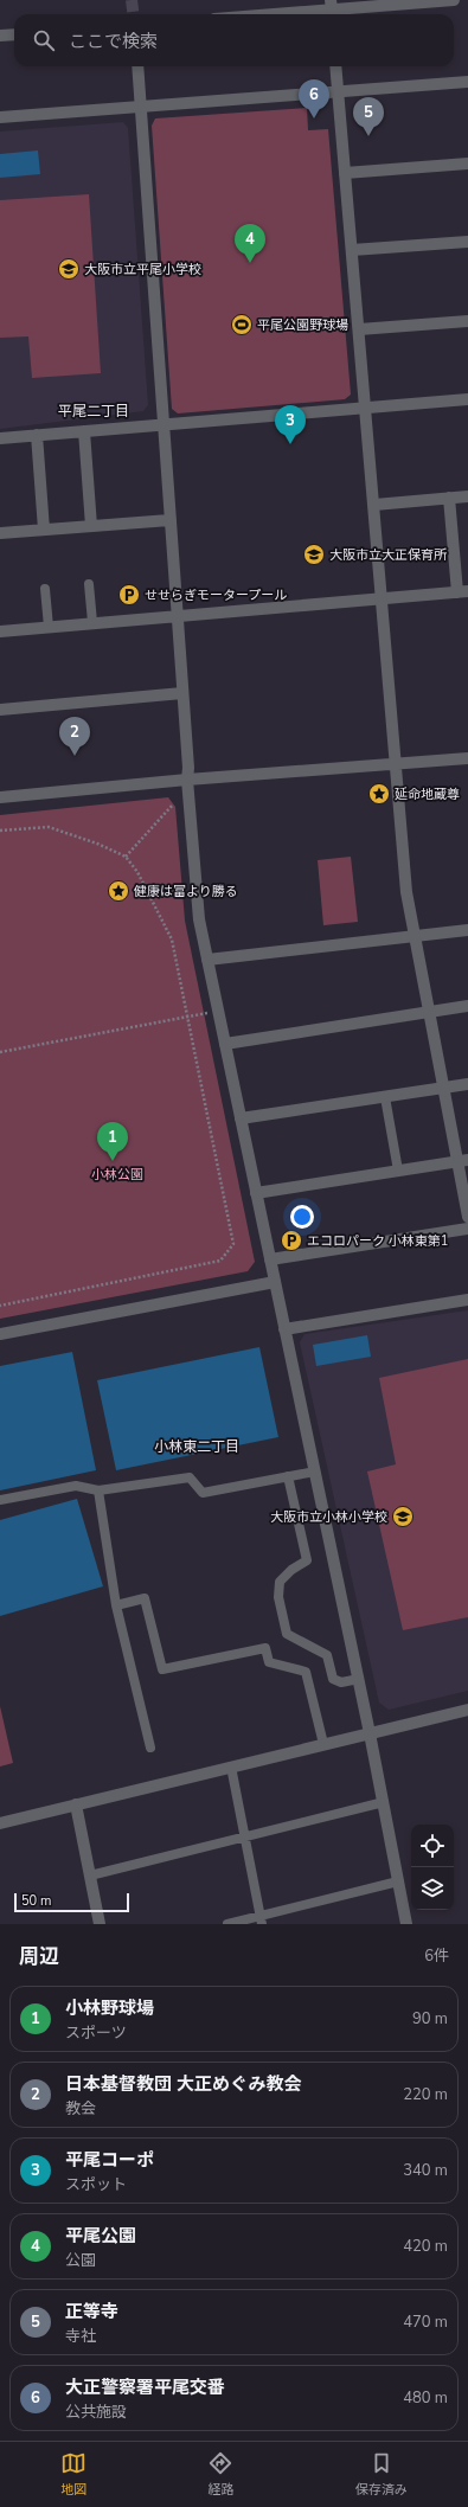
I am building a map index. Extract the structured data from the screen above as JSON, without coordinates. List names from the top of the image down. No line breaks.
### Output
{"districts":["平尾二丁目","小林東二丁目"],"parks":["小林公園"],"places":{"school or university":["大阪市立平尾小学校","大阪市立大正保育所","大阪市立小林小学校"],"sports":["平尾公園野球場"],"parking":["せせらぎモータープール","エコロパーク 小林東第1"],"place":["延命地蔵尊","健康は富より勝る"]},"scale_bar":"50 m","page":{"search":"ここで検索","pins":["6","5","4","3","2","1"],"scale":"50 m","heading":["周辺","6件"],"list":[{"mark":"1","name":"小林野球場","note":"スポーツ","value":"90 m"},{"mark":"2","name":"日本基督教団 大正めぐみ教会","note":"教会","value":"220 m"},{"mark":"3","name":"平尾コーポ","note":"スポット","value":"340 m"},{"mark":"4","name":"平尾公園","note":"公園","value":"420 m"},{"mark":"5","name":"正等寺","note":"寺社","value":"470 m"},{"mark":"6","name":"大正警察署平尾交番","note":"公共施設","value":"480 m"}],"nav":["地図","経路","保存済み"]}}
